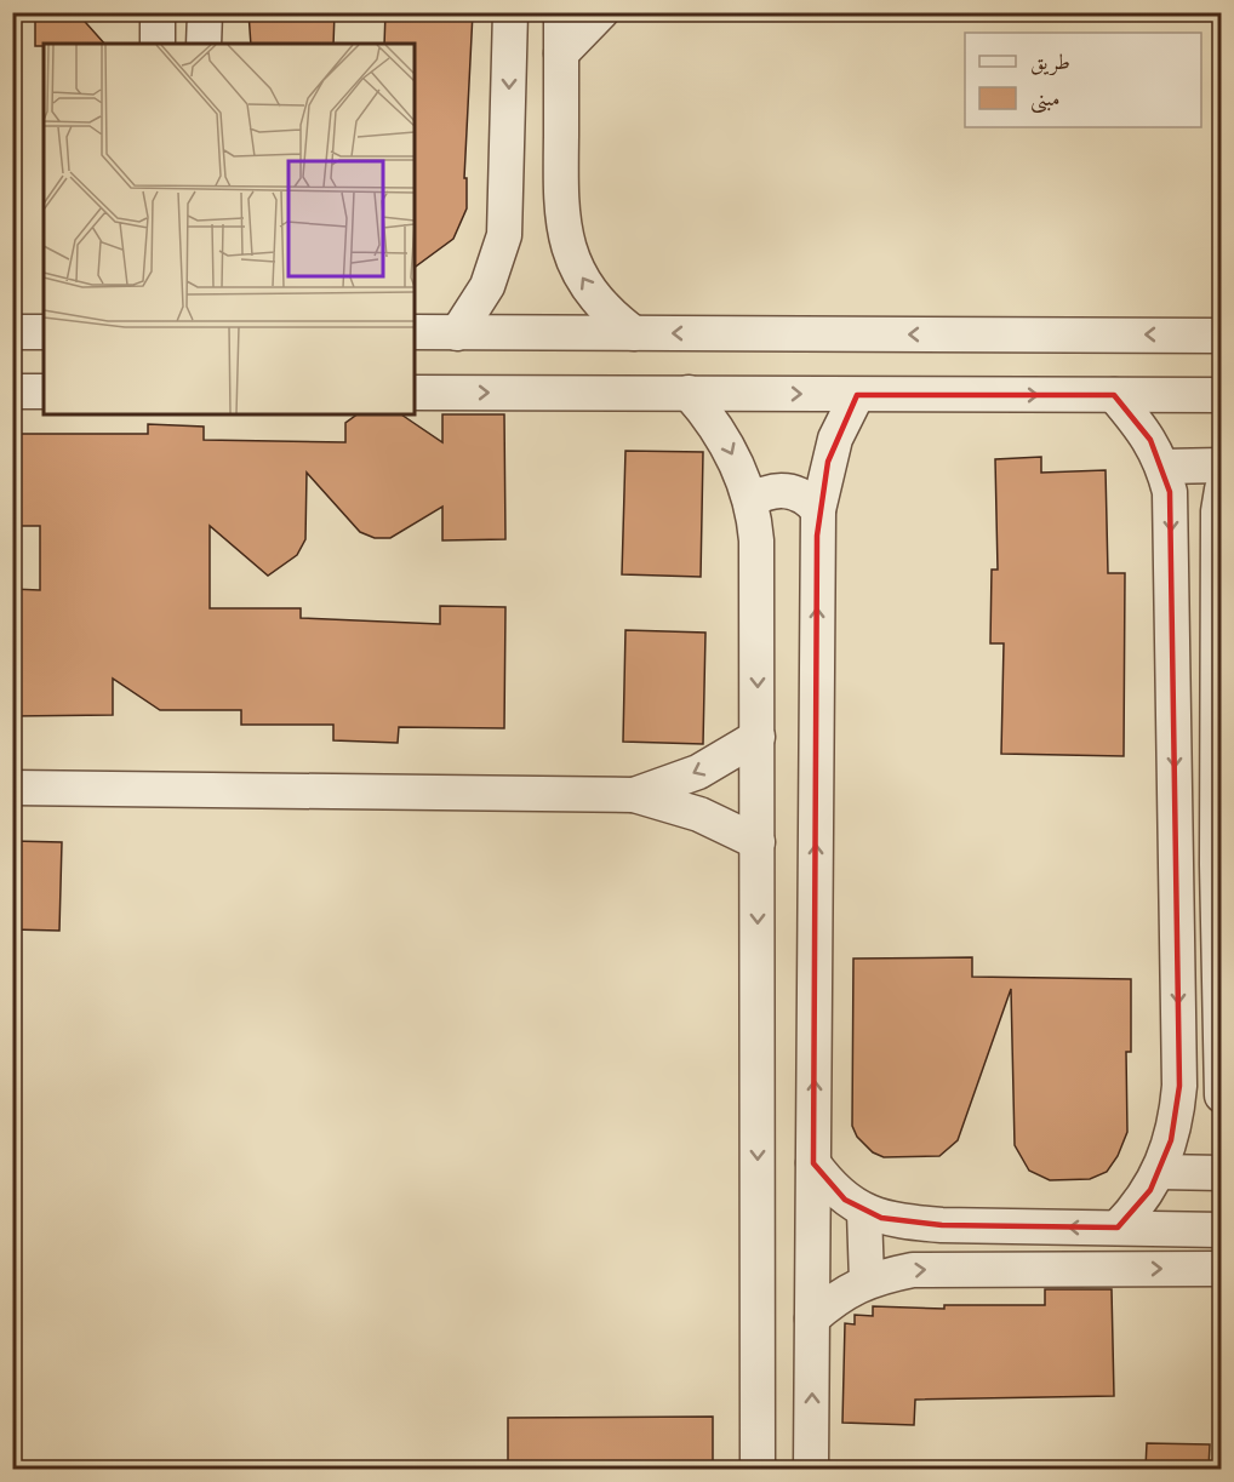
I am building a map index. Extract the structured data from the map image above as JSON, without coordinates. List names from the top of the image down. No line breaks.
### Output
{"legend":["طريق","مبنى"]}
